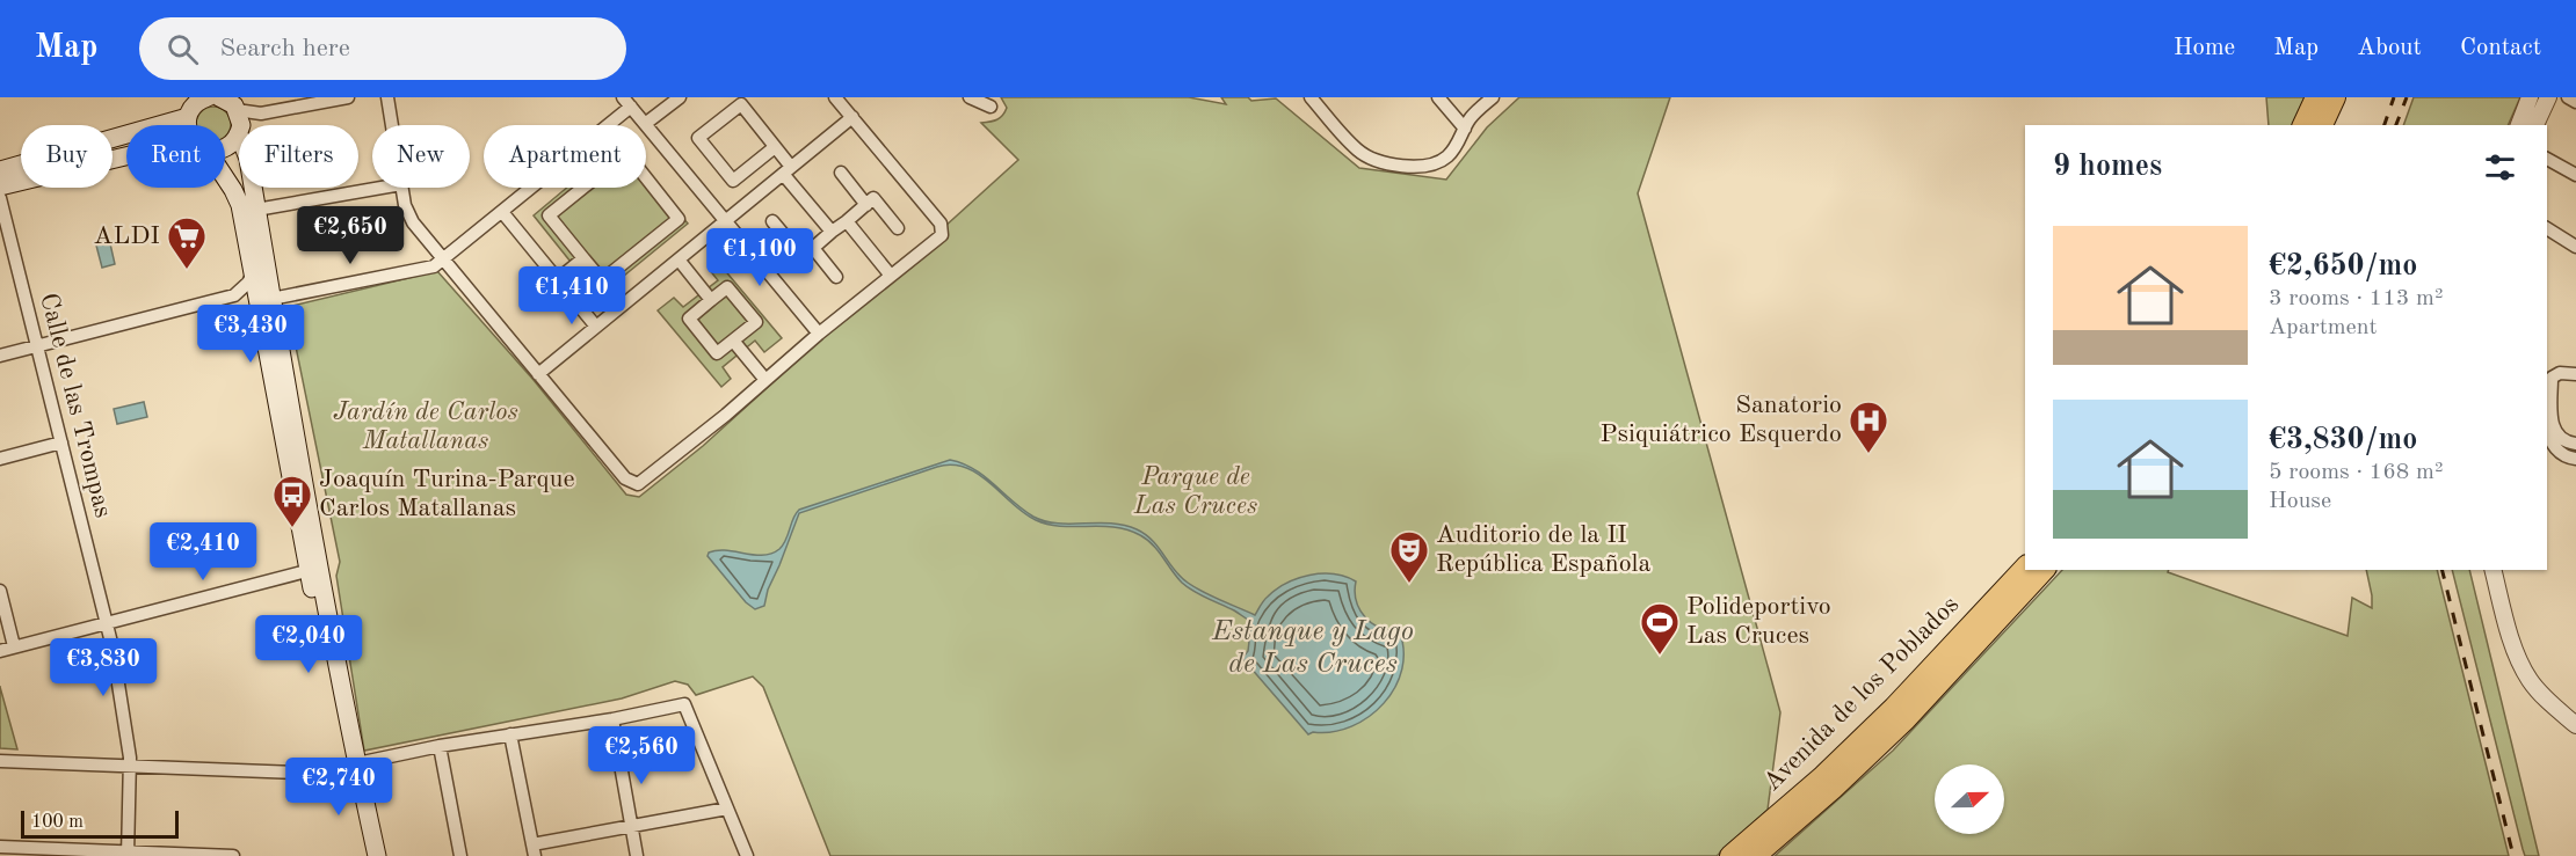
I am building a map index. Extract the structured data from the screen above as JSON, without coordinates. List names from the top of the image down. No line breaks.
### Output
{"streets":{"main road":["Avenida de los Poblados"],"street":["Calle de las Trompas"]},"water":["Estanque y Lago de Las Cruces"],"parks":["Jardín de Carlos Matallanas","Parque de Las Cruces"],"places":{"supermarket":["ALDI"],"hospital":["Sanatorio Psiquiátrico Esquerdo"],"bus stop":["Joaquín Turina-Parque Carlos Matallanas"],"theatre":["Auditorio de la II República Española"],"sports":["Polideportivo Las Cruces"]},"scale_bar":"100 m","north":"right","page":{"header":"Map","search":"Search here","nav":["Home","Map","About","Contact"],"chip":["Buy","Rent","Filters","New","Apartment"],"heading":"9 homes","price":["€2,650","€1,100","€1,410","€3,430","€2,410","€2,040","€3,830","€2,560","€2,740"],"list":[{"name":"€2,650/mo","note":"3 rooms · 113 m² · Apartment"},{"name":"€3,830/mo","note":"5 rooms · 168 m² · House"}],"scale":"100 m"}}
